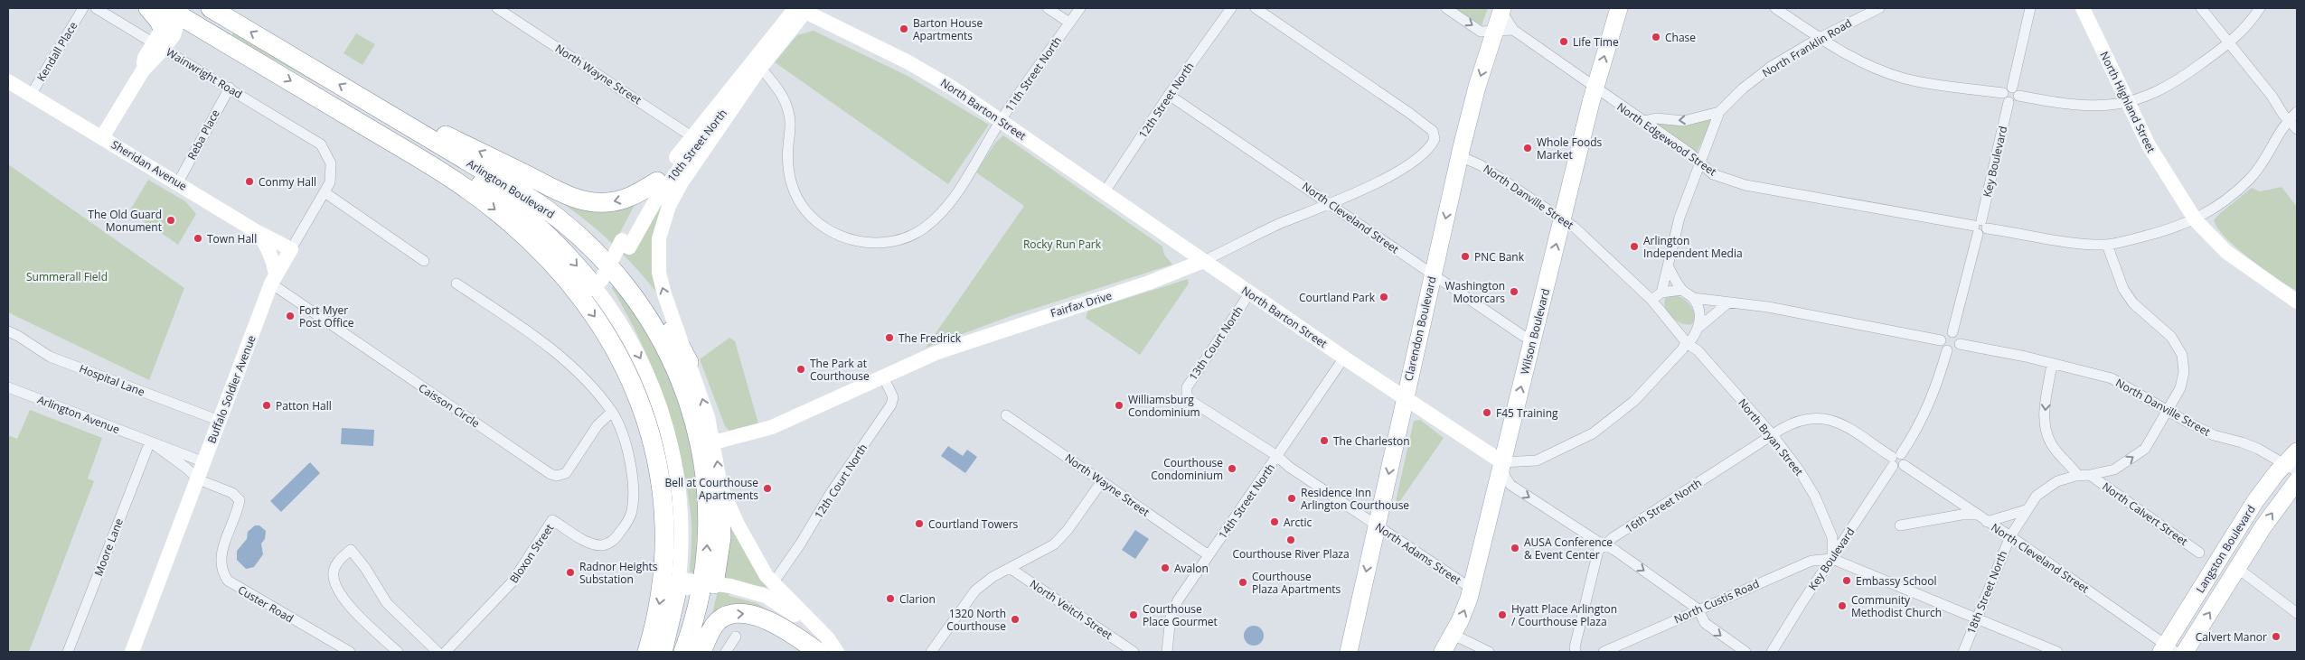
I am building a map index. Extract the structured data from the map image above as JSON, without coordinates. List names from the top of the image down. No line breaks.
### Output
{"streets":{"highway":["Arlington Boulevard"],"main road":["Clarendon Boulevard","Wilson Boulevard","Langston Boulevard"],"street":["North Franklin Road","Kendall Place","Wainwright Road","North Wayne Street","11th Street North","12th Street North","North Highland Street","North Barton Street","Reba Place","North Edgewood Street","10th Street North","Key Boulevard","Sheridan Avenue","North Danville Street","North Cleveland Street","Fairfax Drive","13th Court North","Hospital Lane","Buffalo Soldier Avenue","Caisson Circle","Arlington Avenue","North Bryan Street","12th Court North","14th Street North","16th Street North","North Calvert Street","Moore Lane","Bloxon Street","North Adams Street","18th Street North","North Custis Road","Custer Road","North Veitch Street"]},"crossings":[["North Franklin Road","North Edgewood Street"],["Kendall Place","Sheridan Avenue"],["Wainwright Road","Reba Place"],["Wainwright Road","Buffalo Soldier Avenue"],["North Wayne Street","10th Street North"],["North Wayne Street","14th Street North"],["11th Street North","North Barton Street"],["11th Street North","10th Street North"],["12th Street North","North Barton Street"],["12th Street North","North Cleveland Street"],["North Highland Street","North Edgewood Street"],["North Barton Street","10th Street North"],["North Barton Street","Fairfax Drive"],["North Barton Street","Clarendon Boulevard"],["North Barton Street","Wilson Boulevard"],["North Barton Street","13th Court North"],["North Barton Street","14th Street North"],["Reba Place","Sheridan Avenue"],["North Edgewood Street","Key Boulevard"],["North Edgewood Street","Clarendon Boulevard"],["North Edgewood Street","Wilson Boulevard"],["North Edgewood Street","18th Street North"],["Key Boulevard","North Danville Street"],["Key Boulevard","North Cleveland Street"],["Key Boulevard","North Bryan Street"],["Key Boulevard","North Custis Road"],["Sheridan Avenue","Buffalo Soldier Avenue"],["North Danville Street","Clarendon Boulevard"],["North Danville Street","Wilson Boulevard"],["North Danville Street","North Bryan Street"],["North Danville Street","Langston Boulevard"],["North Danville Street","18th Street North"],["North Cleveland Street","Fairfax Drive"],["North Cleveland Street","Clarendon Boulevard"],["North Cleveland Street","Wilson Boulevard"],["North Cleveland Street","North Bryan Street"],["North Cleveland Street","16th Street North"],["North Cleveland Street","Langston Boulevard"],["North Cleveland Street","18th Street North"],["Fairfax Drive","12th Court North"],["Clarendon Boulevard","North Adams Street"],["Wilson Boulevard","North Adams Street"],["13th Court North","North Adams Street"],["Hospital Lane","Buffalo Soldier Avenue"],["Buffalo Soldier Avenue","Caisson Circle"],["Buffalo Soldier Avenue","Arlington Avenue"],["Buffalo Soldier Avenue","Custer Road"],["Caisson Circle","Bloxon Street"],["Arlington Avenue","Moore Lane"],["Arlington Avenue","Custer Road"],["North Bryan Street","16th Street North"],["North Bryan Street","North Custis Road"],["14th Street North","North Adams Street"],["North Calvert Street","18th Street North"]],"one_way":["Clarendon Boulevard","Wilson Boulevard"],"parks":["Rocky Run Park","Summerall Field"],"places":["Barton House Apartments","Chase","Life Time","Whole Foods Market","Conmy Hall","The Old Guard Monument","Town Hall","Arlington Independent Media","PNC Bank","Washington Motorcars","Courtland Park","Fort Myer Post Office","The Fredrick","The Park at Courthouse","Patton Hall","Williamsburg Condominium","F45 Training","The Charleston","Courthouse Condominium","Bell at Courthouse Apartments","Residence Inn Arlington Courthouse","Arctic","Courtland Towers","Courthouse River Plaza","AUSA Conference & Event Center","Avalon","Radnor Heights Substation","Embassy School","Courthouse Plaza Apartments","Clarion","Community Methodist Church","Courthouse Place Gourmet","Hyatt Place Arlington / Courthouse Plaza","1320 North Courthouse","Calvert Manor"]}
